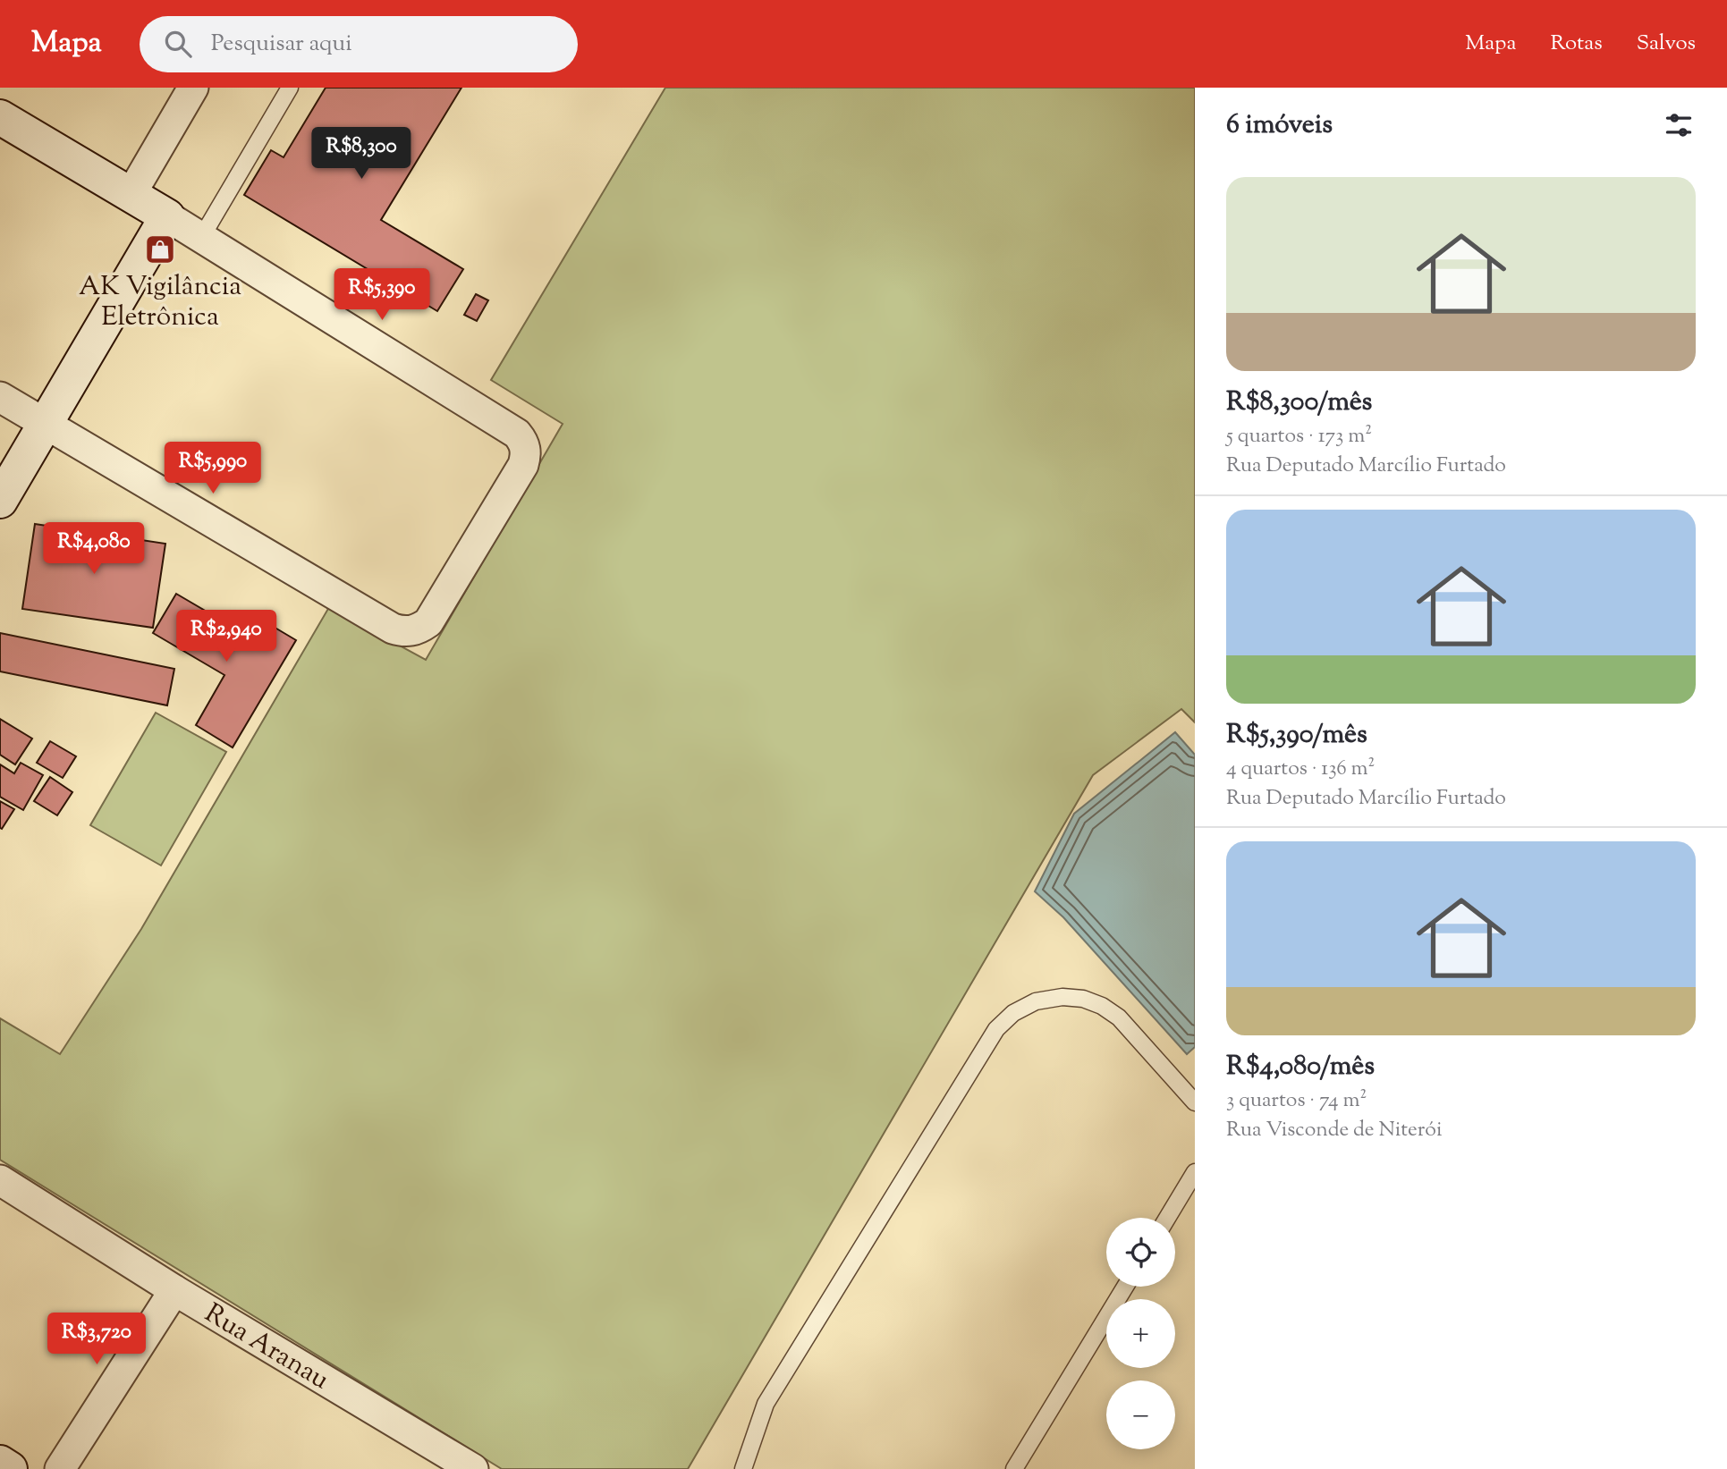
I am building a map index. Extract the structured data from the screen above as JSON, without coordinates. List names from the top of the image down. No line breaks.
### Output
{"streets":{"street":["Rua Aranau"]},"places":{"shop":["AK Vigilância Eletrônica"]},"page":{"header":"Mapa","search":"Pesquisar aqui","nav":["Mapa","Rotas","Salvos"],"heading":"6 imóveis","price":["R$8,300","R$5,390","R$5,990","R$4,080","R$2,940","R$3,720"],"list":[{"name":"R$8,300/mês","note":"5 quartos · 173 m² · Rua Deputado Marcílio Furtado"},{"name":"R$5,390/mês","note":"4 quartos · 136 m² · Rua Deputado Marcílio Furtado"},{"name":"R$4,080/mês","note":"3 quartos · 74 m² · Rua Visconde de Niterói"}],"map_buttons":["+","−"]}}
